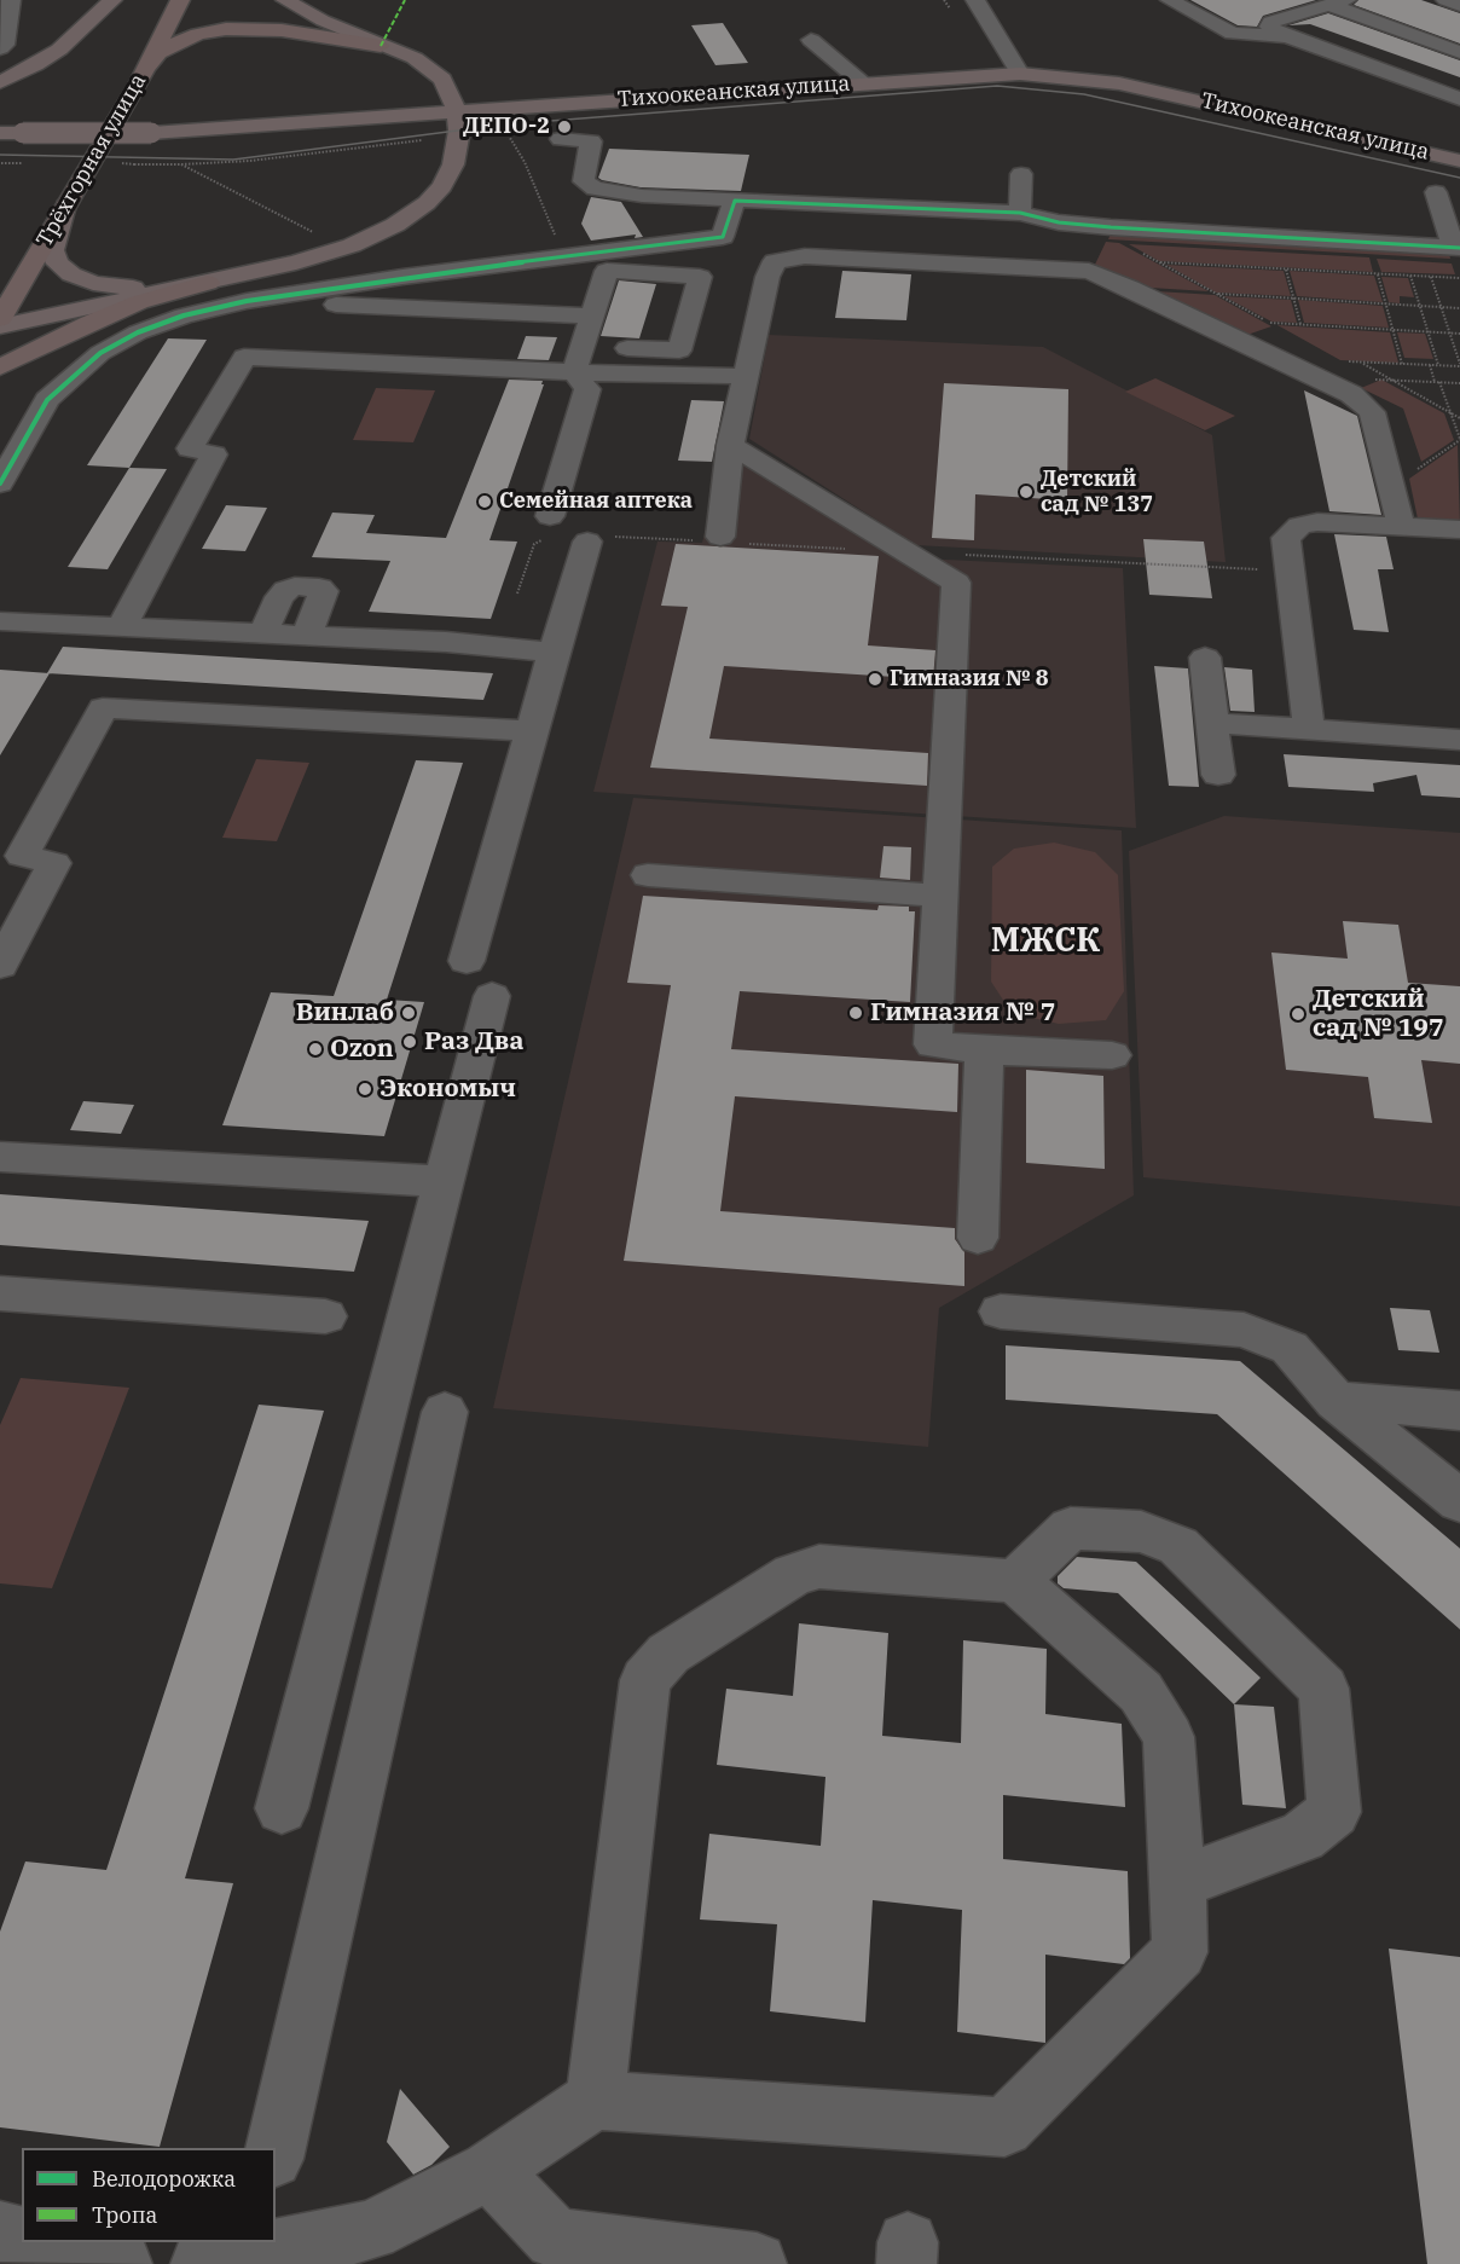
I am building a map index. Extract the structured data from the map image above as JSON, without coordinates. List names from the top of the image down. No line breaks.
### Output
{"streets":{"highway":["Трёхгорная улица"],"main road":["Тихоокеанская улица"]},"districts":["МЖСК"],"places":["ДЕПО-2","Детский сад № 137","Семейная аптека","Гимназия № 8","Винлаб","Гимназия № 7","Детский сад № 197","Раз Два","Ozon","Экономыч"],"legend":["Велодорожка","Тропа"]}
